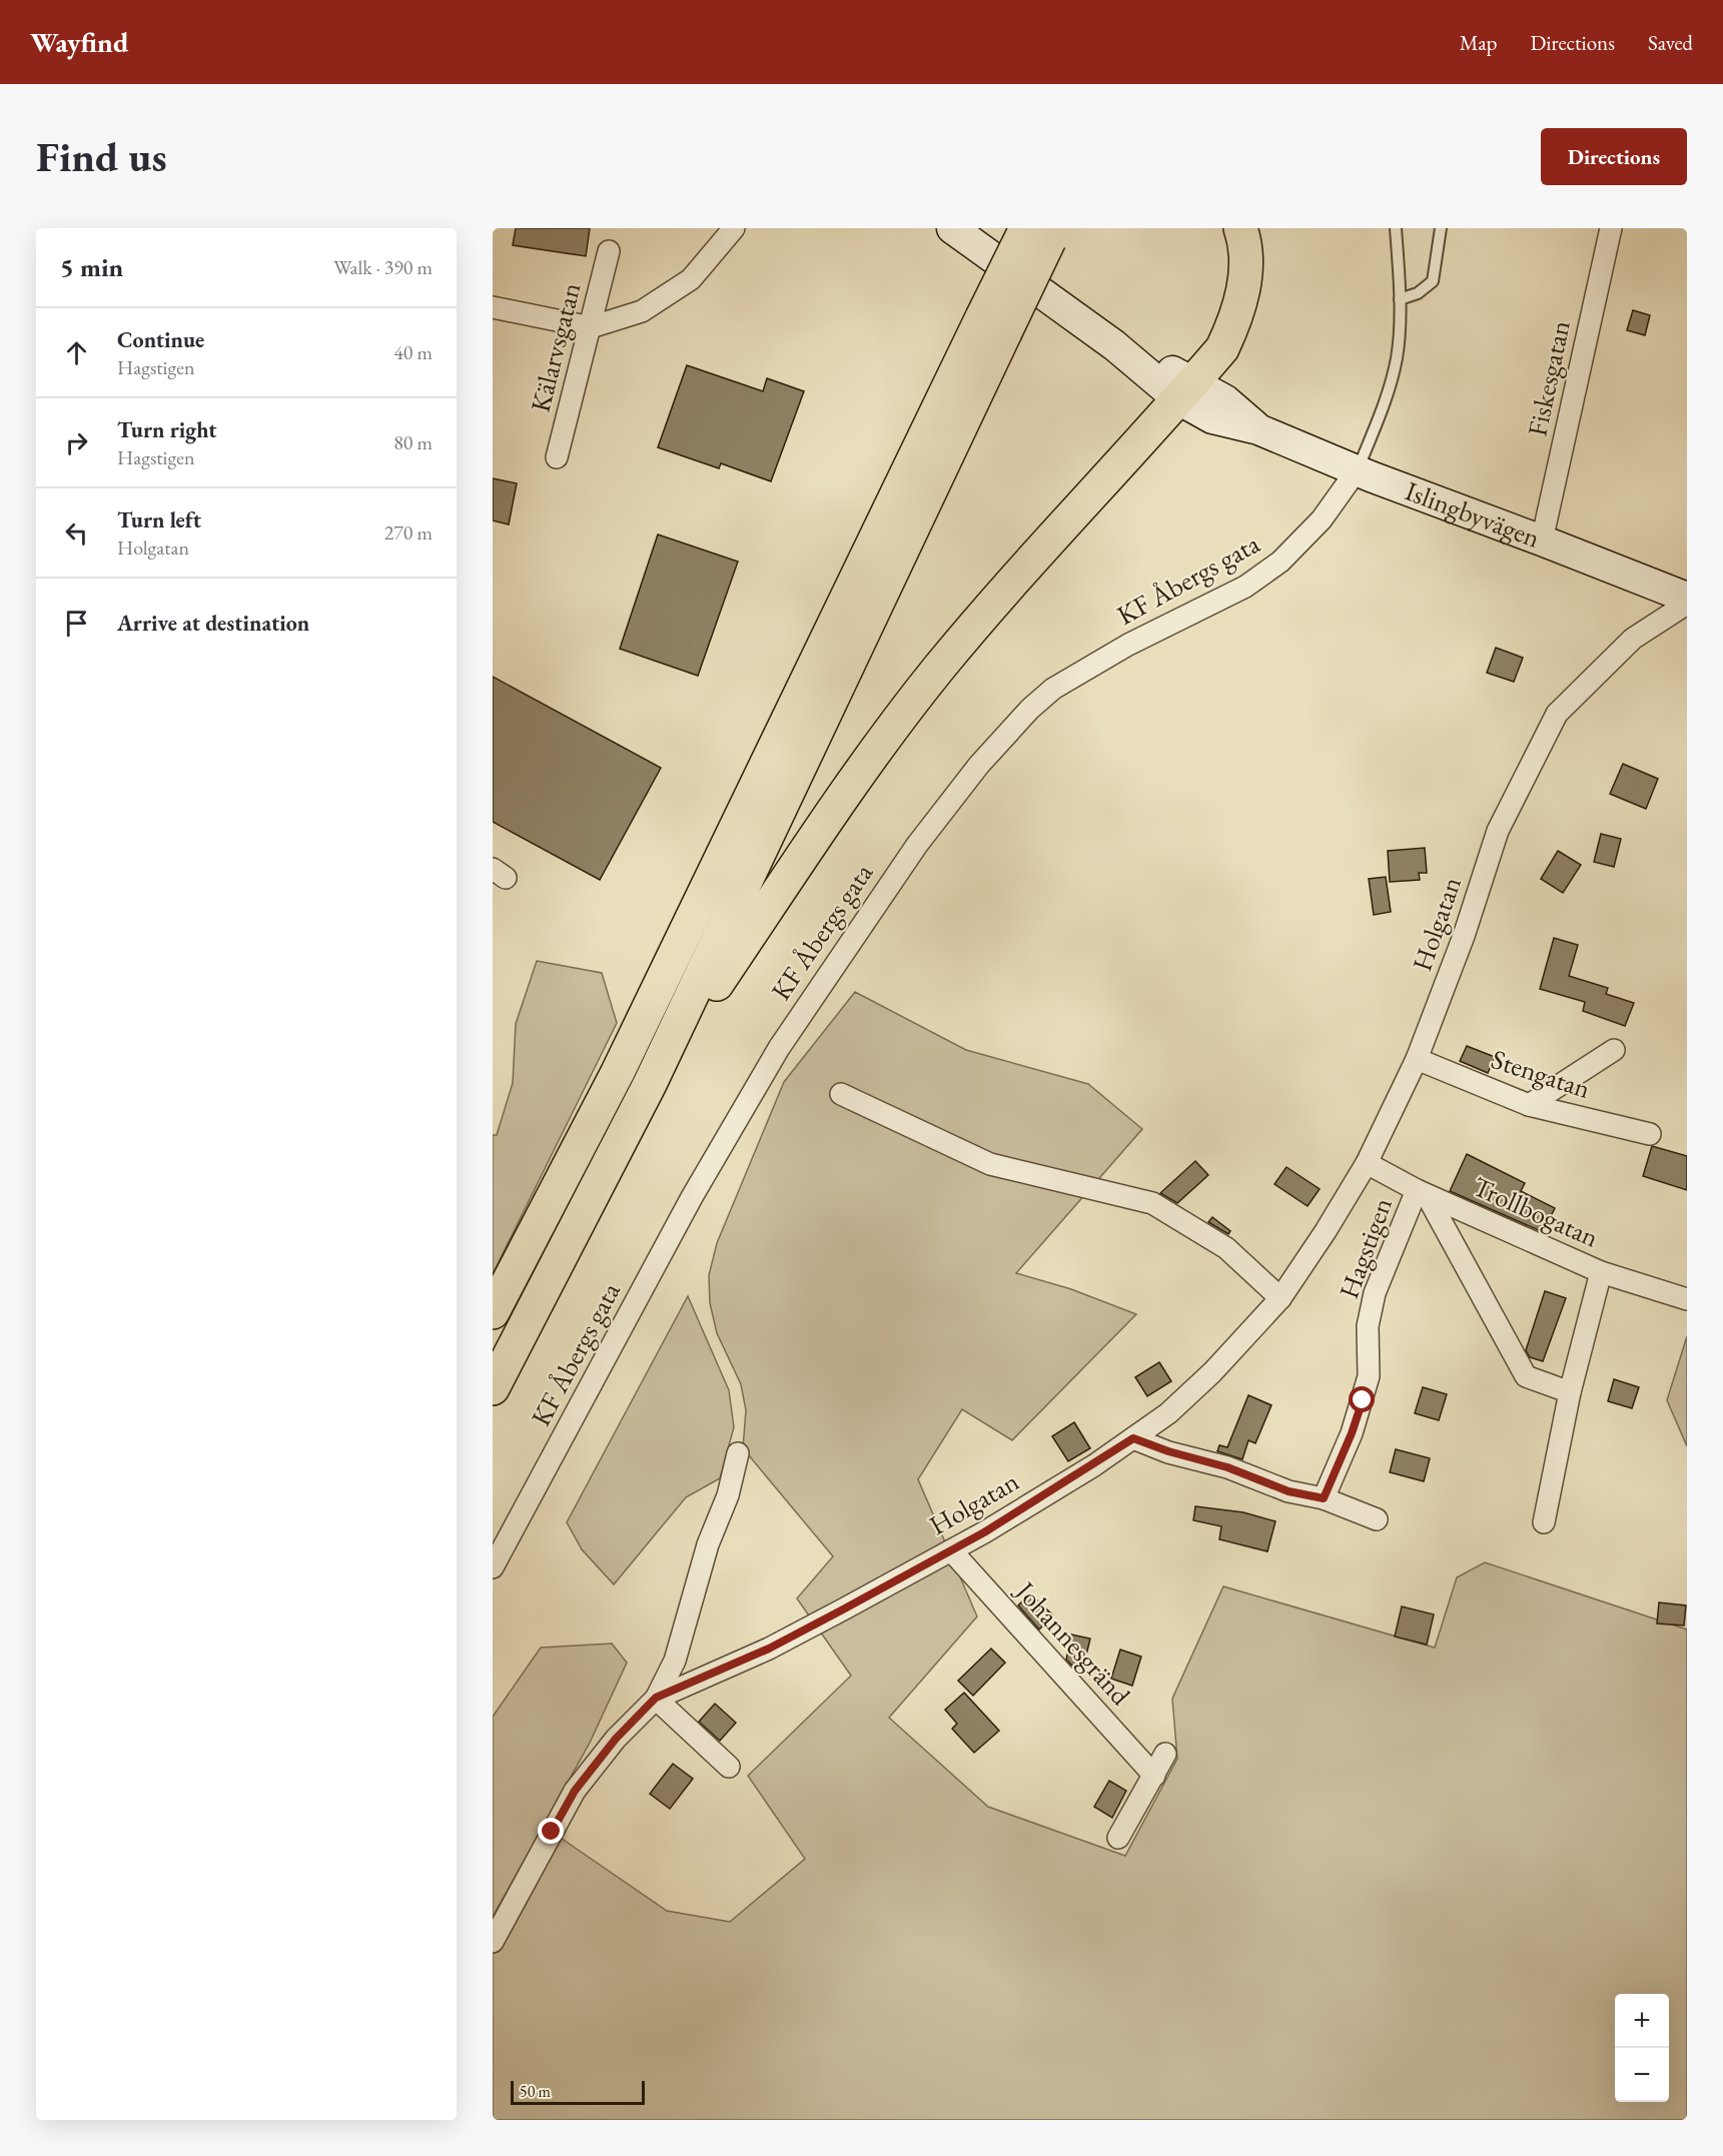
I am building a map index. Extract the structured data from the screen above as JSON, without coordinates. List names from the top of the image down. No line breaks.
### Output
{"streets":{"street":["Kälarvsgatan","Fiskesgatan","Islingbyvägen","KF Åbergs gata","Holgatan","Stengatan","Trollbogatan","Hagstigen","Johannesgränd"]},"crossings":[["Fiskesgatan","Islingbyvägen"],["Islingbyvägen","KF Åbergs gata"],["Holgatan","Stengatan"],["Holgatan","Trollbogatan"],["Holgatan","Johannesgränd"],["Trollbogatan","Hagstigen"]],"scale_bar":"50 m","page":{"header":"Wayfind","nav":["Map","Directions","Saved"],"buttons":"Directions","title":"Find us","heading":["5 min","Walk · 390 m"],"list":[["Continue","Hagstigen","40 m"],["Turn right","Hagstigen","80 m"],["Turn left","Holgatan","270 m"],"Arrive at destination"],"map_buttons":["+","−"],"scale":"50 m"}}
